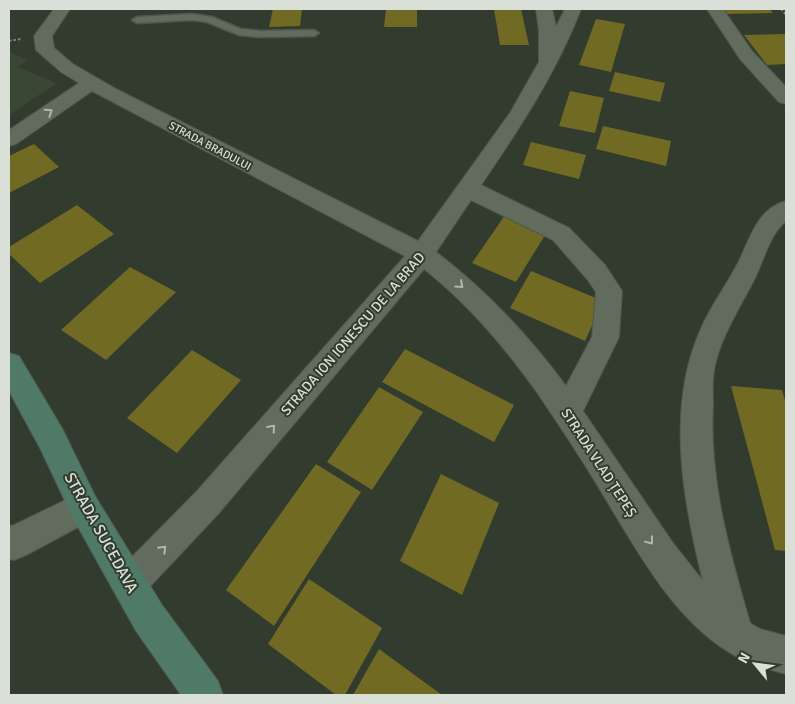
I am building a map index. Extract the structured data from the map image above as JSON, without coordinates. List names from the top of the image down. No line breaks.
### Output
{"streets":{"street":["STRADA BRADULUI","STRADA ION IONESCU DE LA BRAD","STRADA VLAD ȚEPEȘ","STRADA SUCEDAVA"]},"crossings":[["STRADA BRADULUI","STRADA ION IONESCU DE LA BRAD"],["STRADA BRADULUI","STRADA VLAD ȚEPEȘ"],["STRADA ION IONESCU DE LA BRAD","STRADA VLAD ȚEPEȘ"],["STRADA ION IONESCU DE LA BRAD","STRADA SUCEDAVA"]],"one_way":["STRADA ION IONESCU DE LA BRAD","STRADA VLAD ȚEPEȘ"],"north":"top left"}
